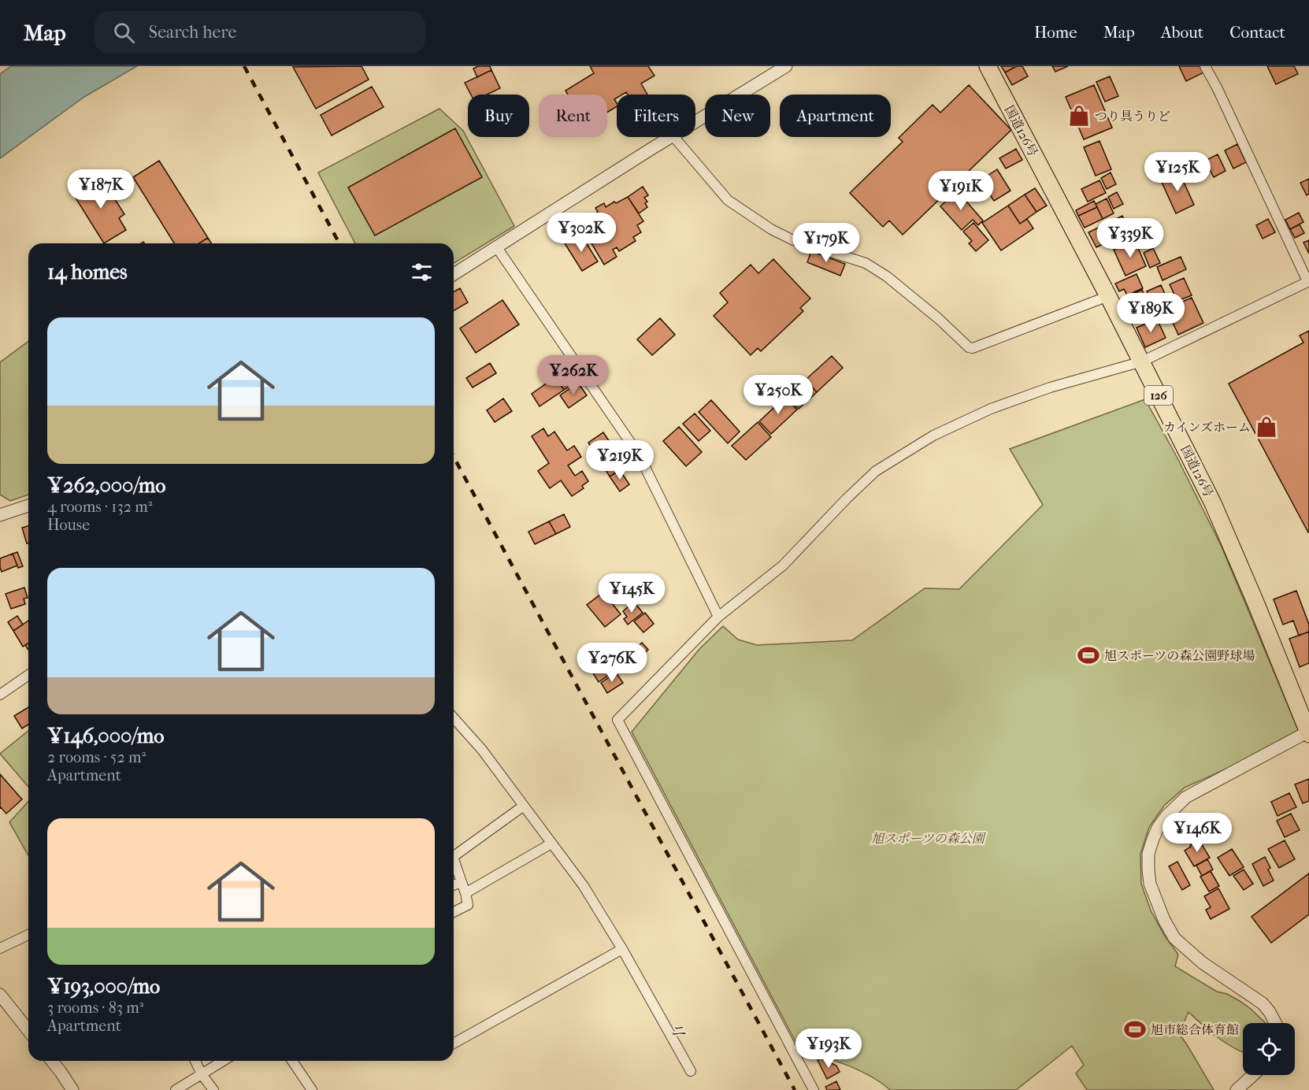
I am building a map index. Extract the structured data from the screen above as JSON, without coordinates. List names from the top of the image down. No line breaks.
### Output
{"streets":{"highway":["国道126号","126"]},"districts":["ニ"],"parks":["旭スポーツの森公園"],"places":{"shop":["つり具うりど","カインズホーム"],"sports":["旭スポーツの森公園野球場","旭市総合体育館"]},"page":{"header":"Map","search":"Search here","nav":["Home","Map","About","Contact"],"chip":["Buy","Rent","Filters","New","Apartment"],"price":["¥125K","¥187K","¥191K","¥302K","¥339K","¥179K","¥189K","¥262K","¥250K","¥219K","¥145K","¥276K","¥146K","¥193K"],"heading":"14 homes","list":[{"name":"¥262,000/mo","note":"4 rooms · 132 m² · House"},{"name":"¥146,000/mo","note":"2 rooms · 52 m² · Apartment"},{"name":"¥193,000/mo","note":"3 rooms · 83 m² · Apartment"}]}}
